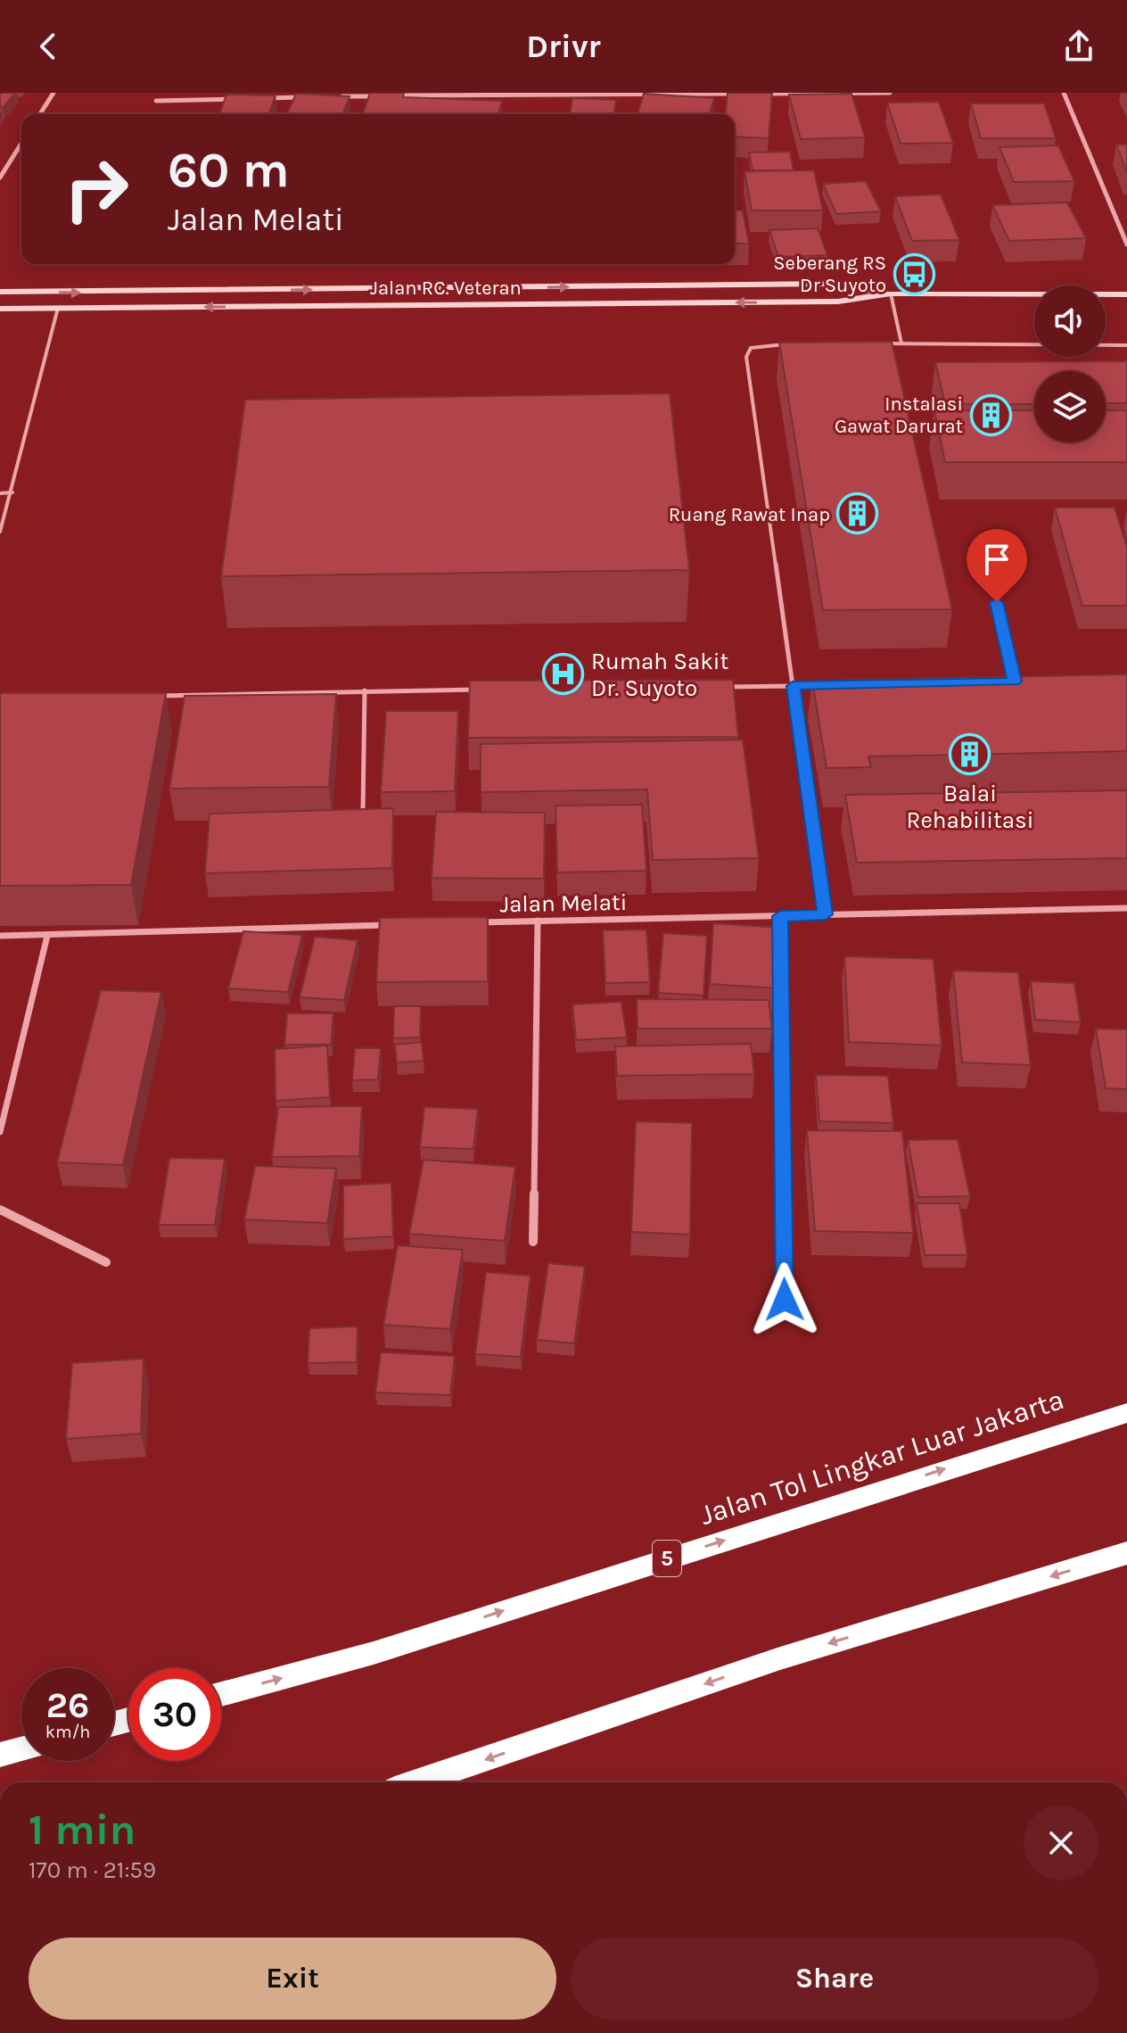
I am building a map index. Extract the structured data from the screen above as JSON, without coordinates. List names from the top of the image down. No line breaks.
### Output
{"streets":{"highway":["Jalan Tol Lingkar Luar Jakarta","5"],"main road":["Jalan RC. Veteran"],"street":["Jalan Melati"]},"places":{"bus stop":["Seberang RS Dr Suyoto"],"building":["Instalasi Gawat Darurat","Ruang Rawat Inap","Balai Rehabilitasi"],"hospital":["Rumah Sakit Dr. Suyoto"]},"page":{"header":"Drivr","turn":["60 m","Jalan Melati"],"speed":"26 km/h","limit":"30","heading":["1 min","170 m · 21:59"],"buttons":["Exit","Share"]}}
